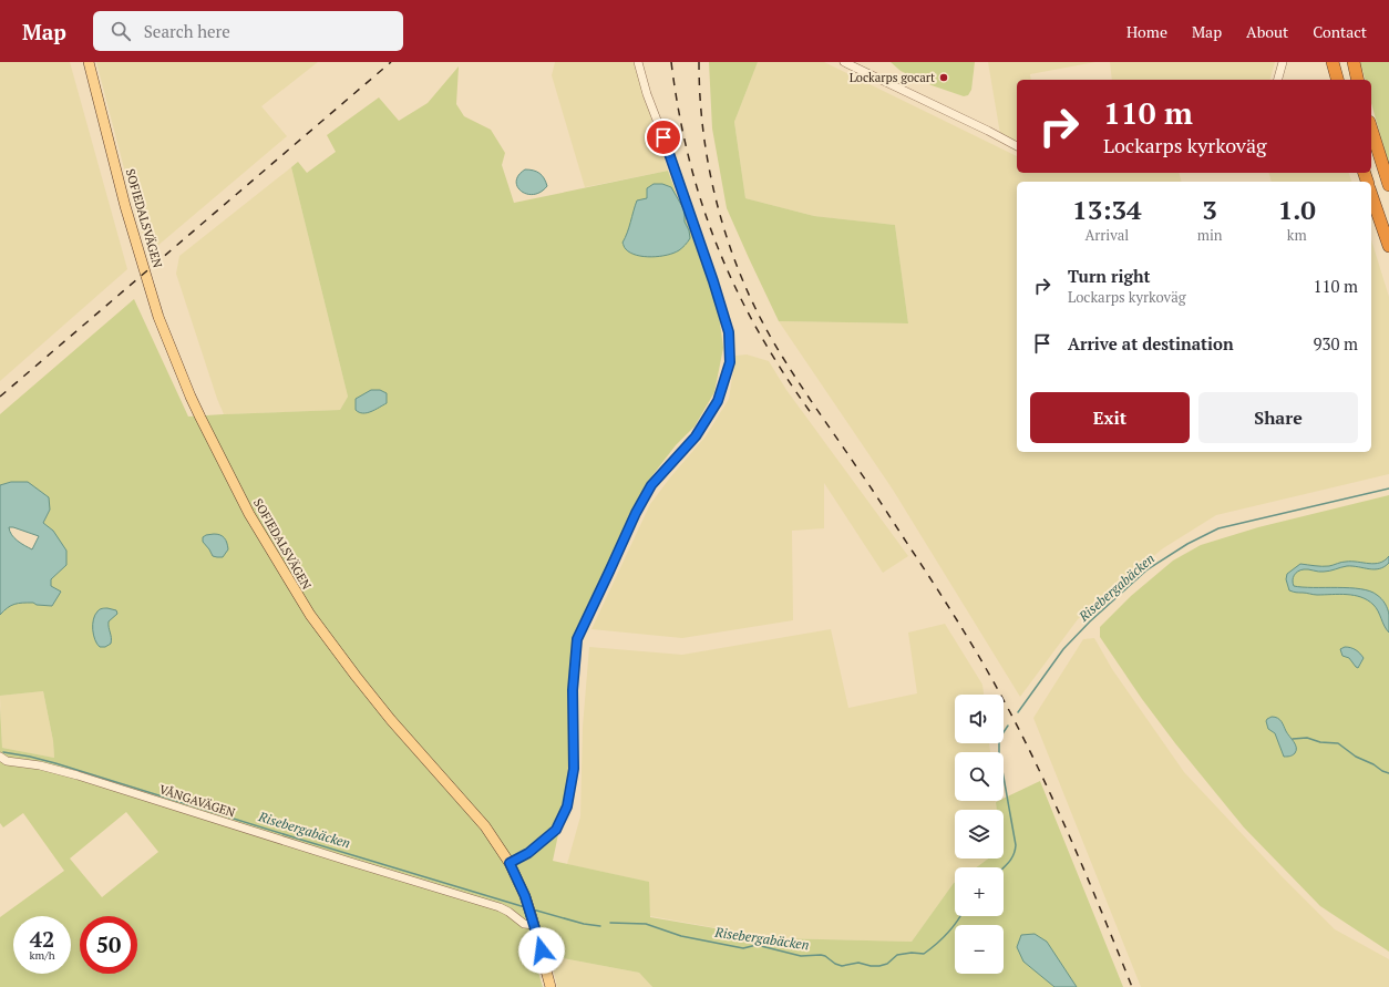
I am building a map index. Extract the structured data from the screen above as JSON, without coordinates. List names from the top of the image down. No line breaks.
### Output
{"streets":{"main road":["SOFIEDALSVÄGEN"],"street":["VÅNGAVÄGEN"]},"crossings":[["SOFIEDALSVÄGEN","VÅNGAVÄGEN"]],"water":["Risebergabäcken"],"places":["Lockarps gocart"],"page":{"header":"Map","search":"Search here","nav":["Home","Map","About","Contact"],"turn":["110 m","Lockarps kyrkoväg"],"eta":["13:34","Arrival","3","min","1.0","km"],"list":[{"name":"Turn right","note":"Lockarps kyrkoväg","value":"110 m"},{"name":"Arrive at destination","value":"930 m"}],"buttons":["Exit","Share"],"map_buttons":["+","−"],"speed":"42 km/h","limit":"50"}}
